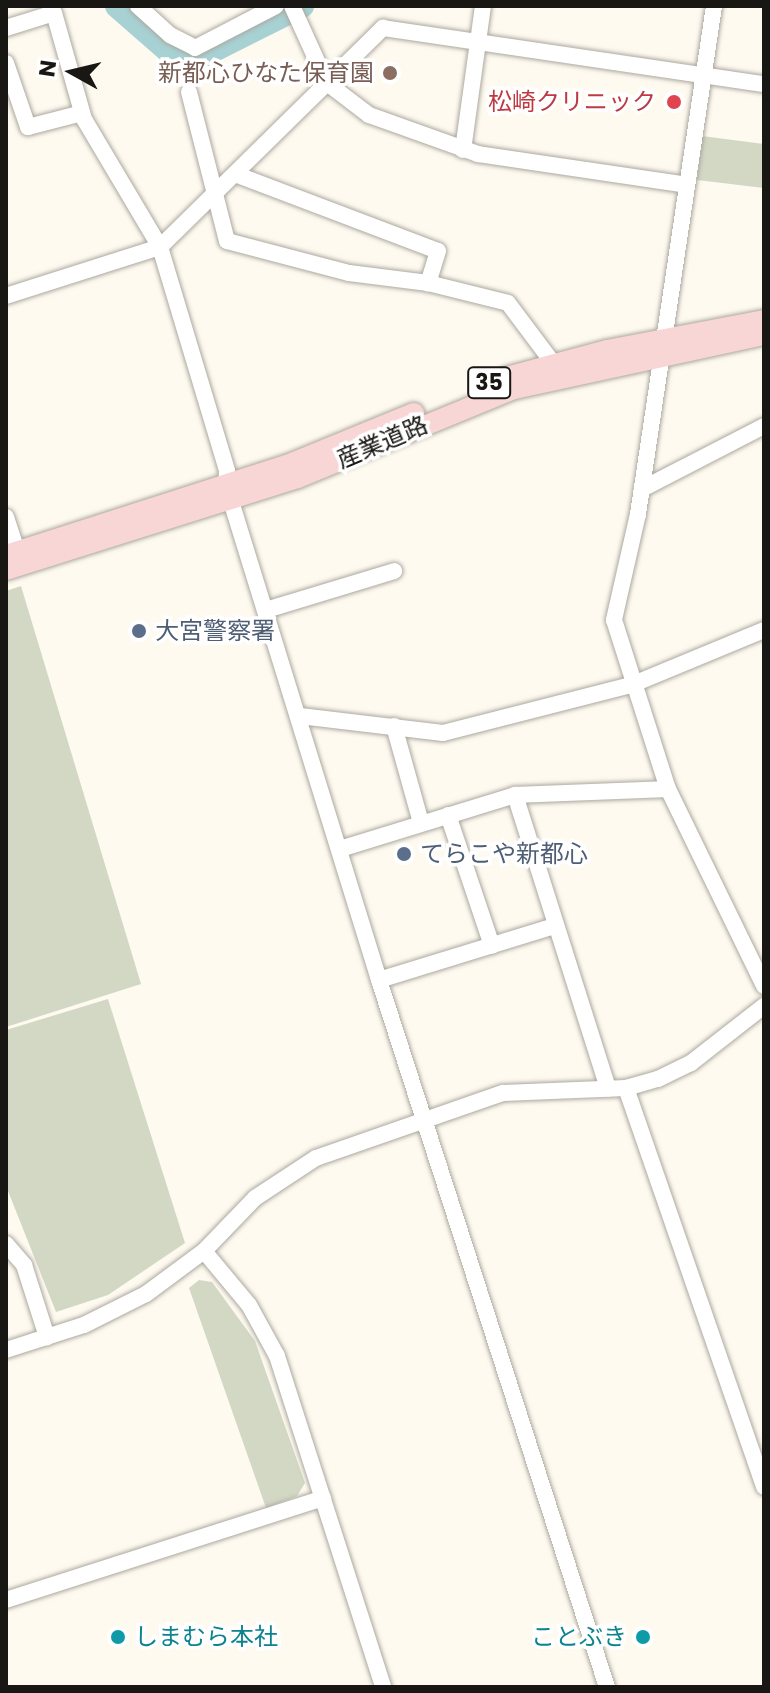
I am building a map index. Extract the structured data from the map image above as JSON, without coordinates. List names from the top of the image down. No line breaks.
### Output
{"streets":{"main road":["35","産業道路"]},"places":["新都心ひなた保育園","松崎クリニック","大宮警察署","てらこや新都心","しまむら本社","ことぶき"],"north":"left"}
